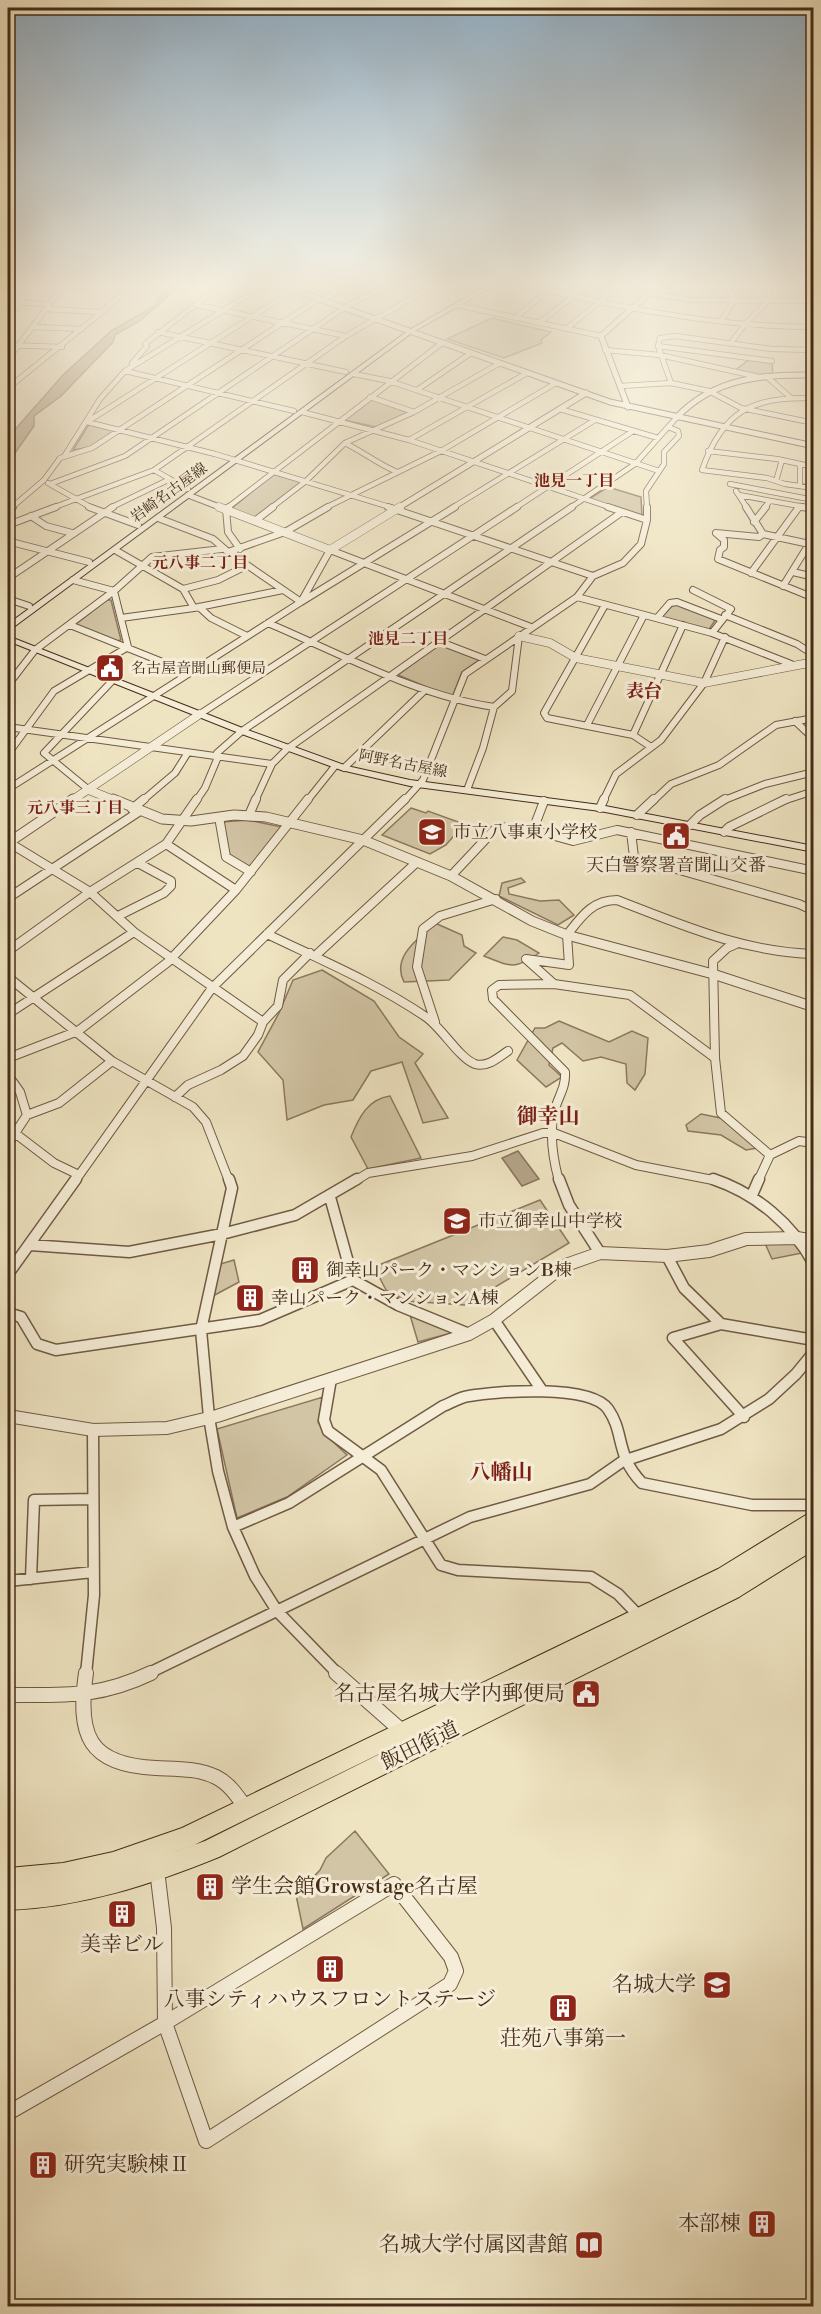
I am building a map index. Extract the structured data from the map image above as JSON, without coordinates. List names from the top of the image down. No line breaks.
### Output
{"streets":{"highway":["飯田街道"],"main road":["岩崎名古屋線","阿野名古屋線"]},"districts":["池見一丁目","元八事二丁目","池見二丁目","表台","元八事三丁目","御幸山","八幡山"],"places":{"public building":["名古屋音聞山郵便局","天白警察署音聞山交番","名古屋名城大学内郵便局"],"school or university":["市立八事東小学校","市立御幸山中学校","名城大学"],"building":["御幸山パーク・マンションB棟","幸山パーク・マンションA棟","学生会館Growstage名古屋","美幸ビル","八事シティハウスフロントステージ","荘苑八事第一","研究実験棟Ⅱ","本部棟"],"library":["名城大学付属図書館"]}}
